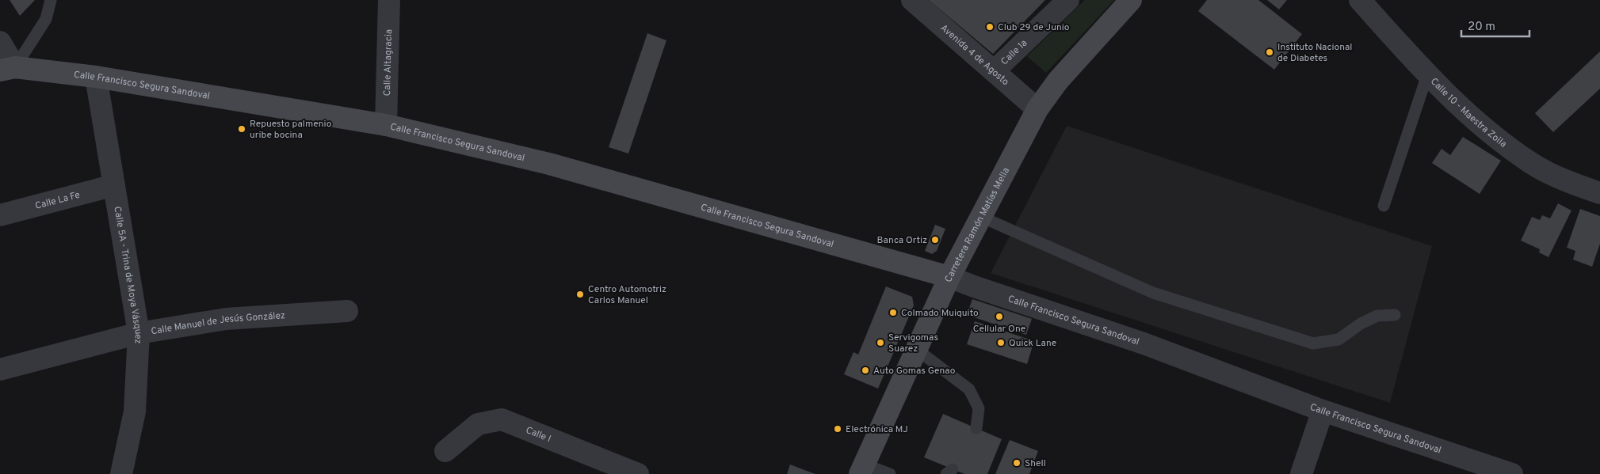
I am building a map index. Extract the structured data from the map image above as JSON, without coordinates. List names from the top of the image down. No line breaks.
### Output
{"streets":{"main road":["Calle Francisco Segura Sandoval","Carretera Ramón Matías Mella"],"street":["Calle 1a","Avenida 4 de Agosto","Calle Altagracia","Calle 10 - Maestra Zoila","Calle La Fe","Calle 5A - Trina de Moya Vásquez","Calle Manuel de Jesús González","Calle I"]},"crossings":[["Calle 1a","Avenida 4 de Agosto"],["Avenida 4 de Agosto","Carretera Ramón Matías Mella"],["Calle Altagracia","Calle Francisco Segura Sandoval"],["Calle Francisco Segura Sandoval","Carretera Ramón Matías Mella"],["Calle Francisco Segura Sandoval","Calle 5A - Trina de Moya Vásquez"],["Calle La Fe","Calle 5A - Trina de Moya Vásquez"],["Calle 5A - Trina de Moya Vásquez","Calle Manuel de Jesús González"]],"places":["Club 29 de Junio","Instituto Nacional de Diabetes","Repuesto palmenio uribe bocina","Banca Ortiz","Centro Automotriz Carlos Manuel","Colmado Muiquito","Cellular One","Servigomas Suarez","Quick Lane","Auto Gomas Genao","Electrónica MJ","Shell"],"scale_bar":"20 m"}
